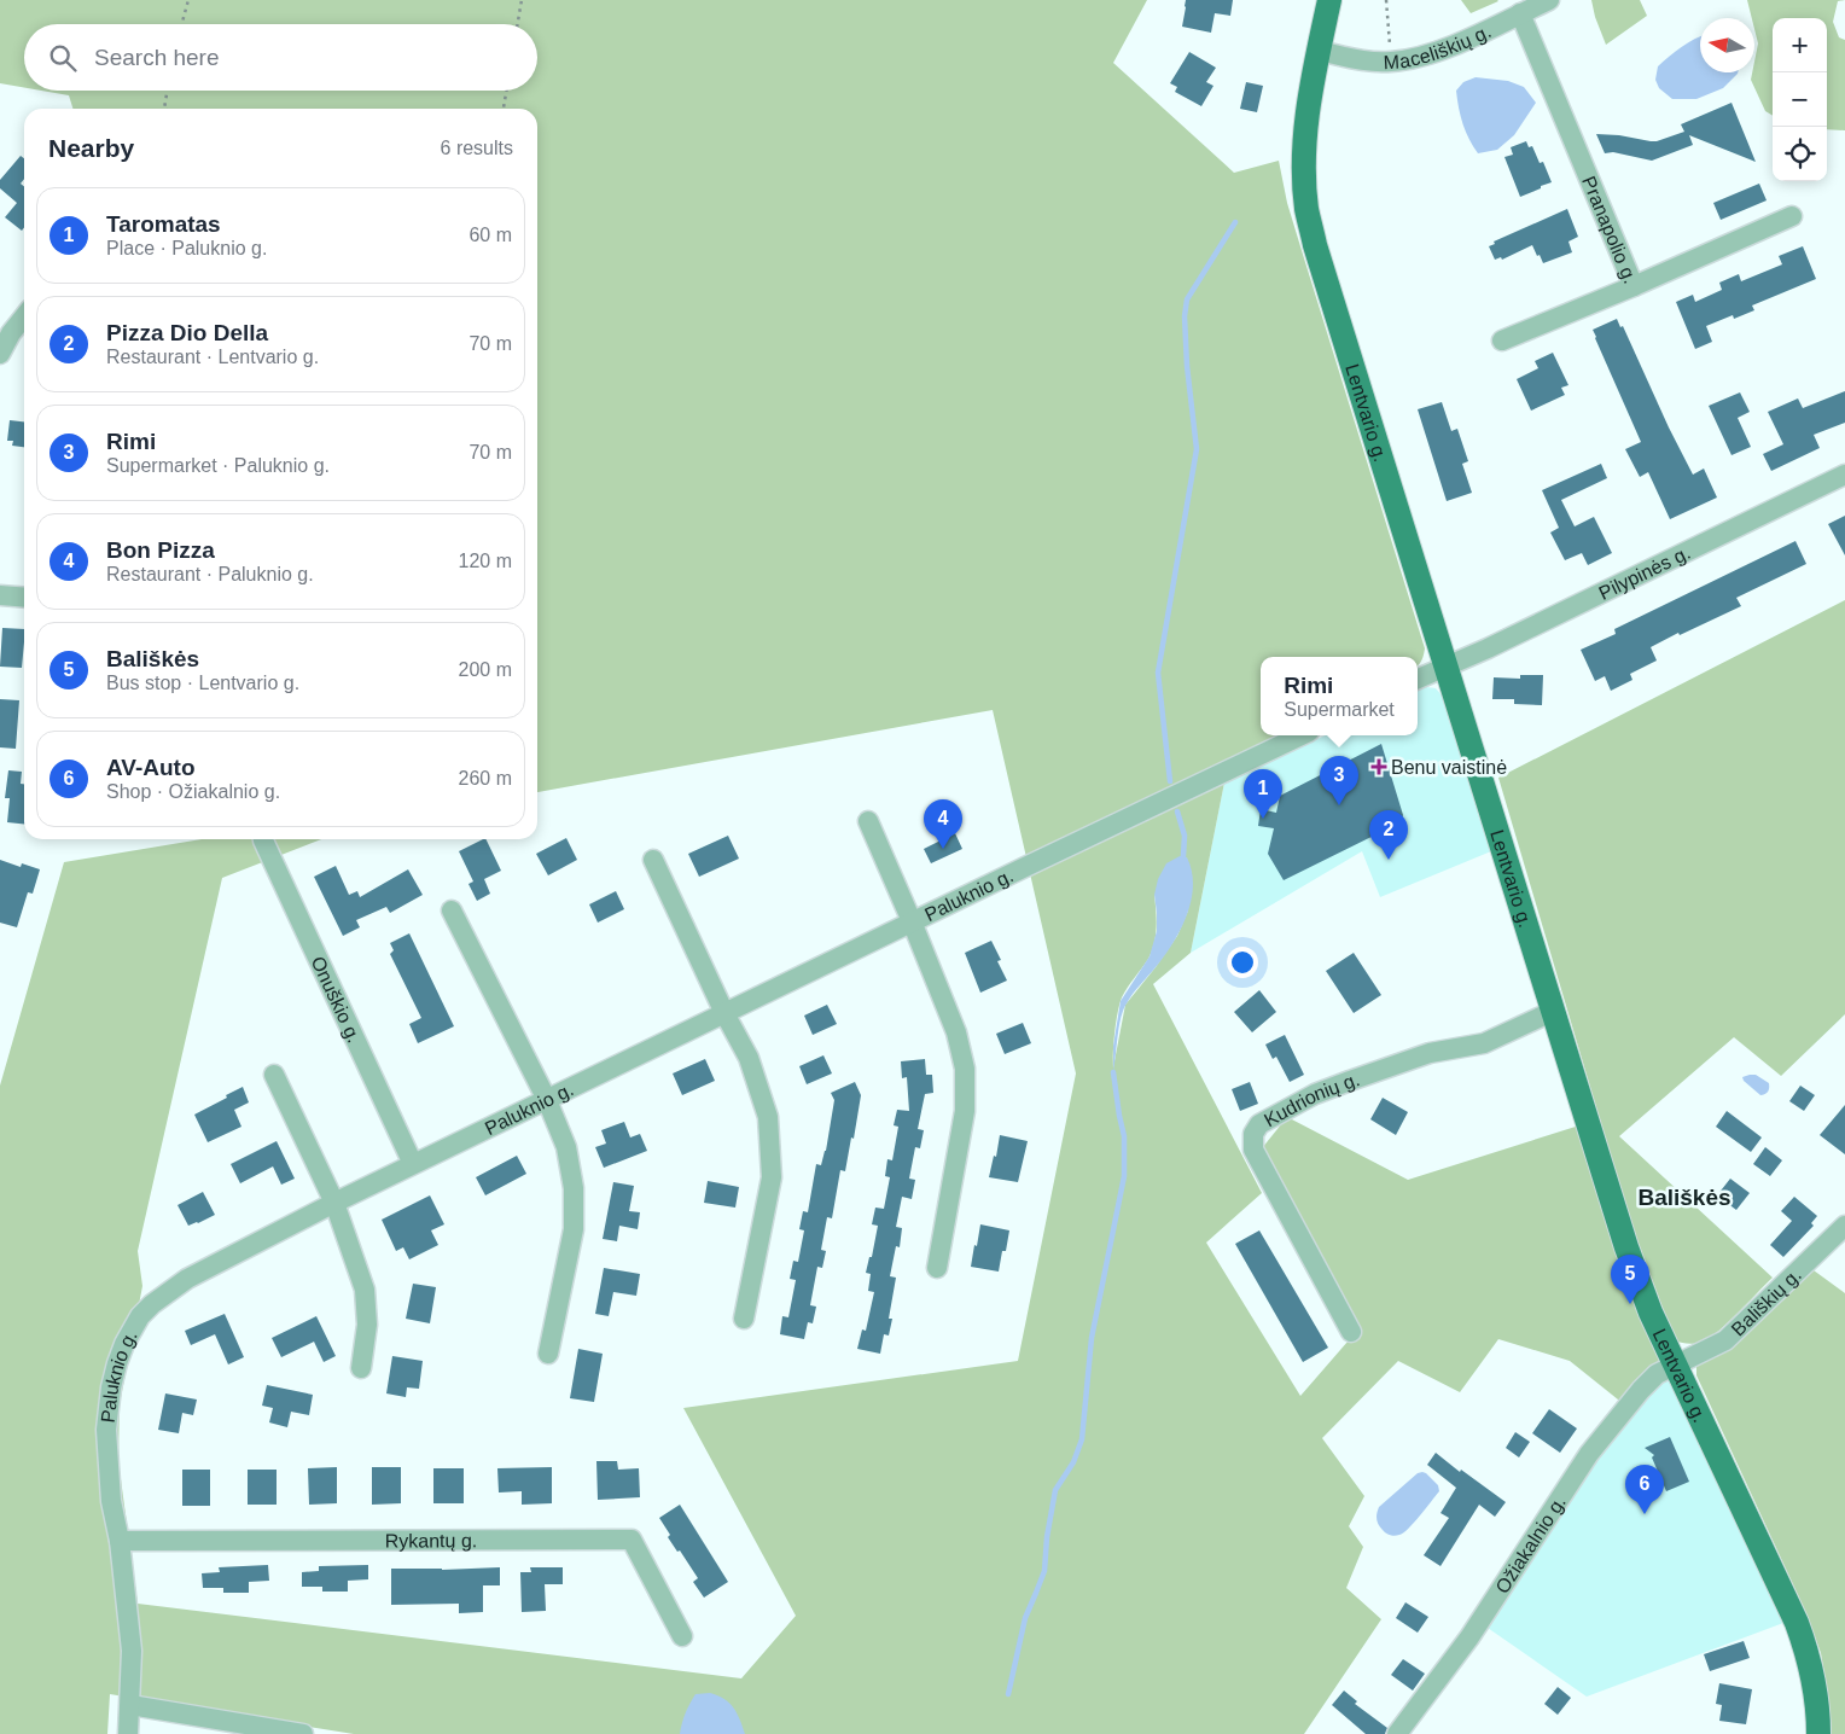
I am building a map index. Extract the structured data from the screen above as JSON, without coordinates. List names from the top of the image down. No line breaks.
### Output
{"streets":{"main road":["Lentvario g."],"street":["Maceliškių g.","Pranapolio g.","Pilypinės g.","Paluknio g.","Onuškio g.","Kudrionių g.","Bališkių g.","Rykantų g.","Ožiakalnio g."]},"crossings":[["Maceliškių g.","Pranapolio g."],["Maceliškių g.","Lentvario g."],["Lentvario g.","Pilypinės g."],["Lentvario g.","Kudrionių g."],["Lentvario g.","Bališkių g."],["Lentvario g.","Ožiakalnio g."],["Paluknio g.","Onuškio g."],["Paluknio g.","Rykantų g."],["Bališkių g.","Ožiakalnio g."]],"districts":["Bališkės"],"places":{"health":["Benu vaistinė"]},"north":"left","page":{"map_buttons":["+","−"],"search":"Search here","heading":["Nearby","6 results"],"list":[{"mark":"1","name":"Taromatas","note":"Place · Paluknio g.","value":"60 m"},{"mark":"2","name":"Pizza Dio Della","note":"Restaurant · Lentvario g.","value":"70 m"},{"mark":"3","name":"Rimi","note":"Supermarket · Paluknio g.","value":"70 m"},{"mark":"4","name":"Bon Pizza","note":"Restaurant · Paluknio g.","value":"120 m"},{"mark":"5","name":"Bališkės","note":"Bus stop · Lentvario g.","value":"200 m"},{"mark":"6","name":"AV-Auto","note":"Shop · Ožiakalnio g.","value":"260 m"}],"popup":["Rimi","Supermarket"],"pins":["3","1","4","2","5","6"]}}
